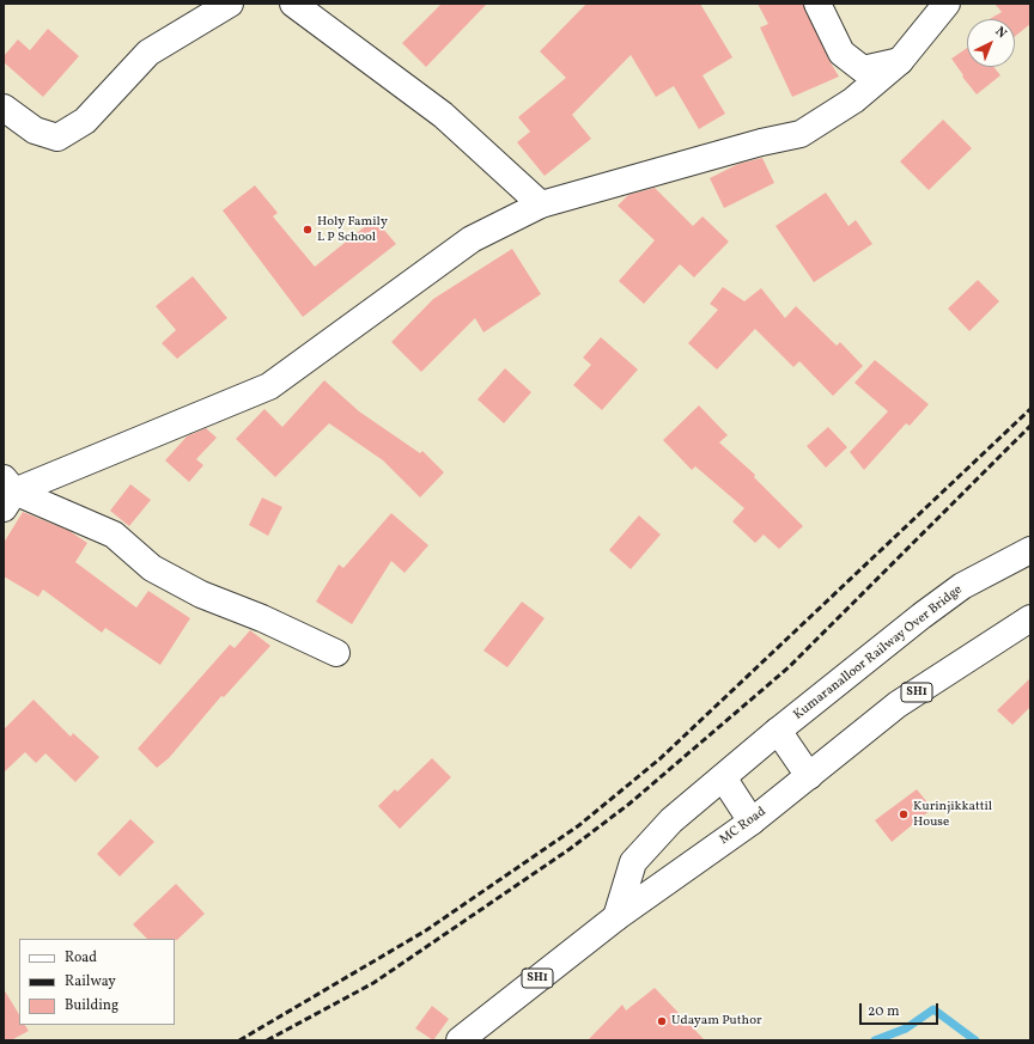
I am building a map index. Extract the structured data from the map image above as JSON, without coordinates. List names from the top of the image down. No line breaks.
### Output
{"streets":{"street":["Kumaranalloor Railway Over Bridge","SH1","MC Road"]},"crossings":[["Kumaranalloor Railway Over Bridge","MC Road"]],"places":["Holy Family L P School","Kurinjikkattil House","Udayam Puthor"],"legend":["Road","Railway","Building"],"scale_bar":"20 m","north":"top right"}
